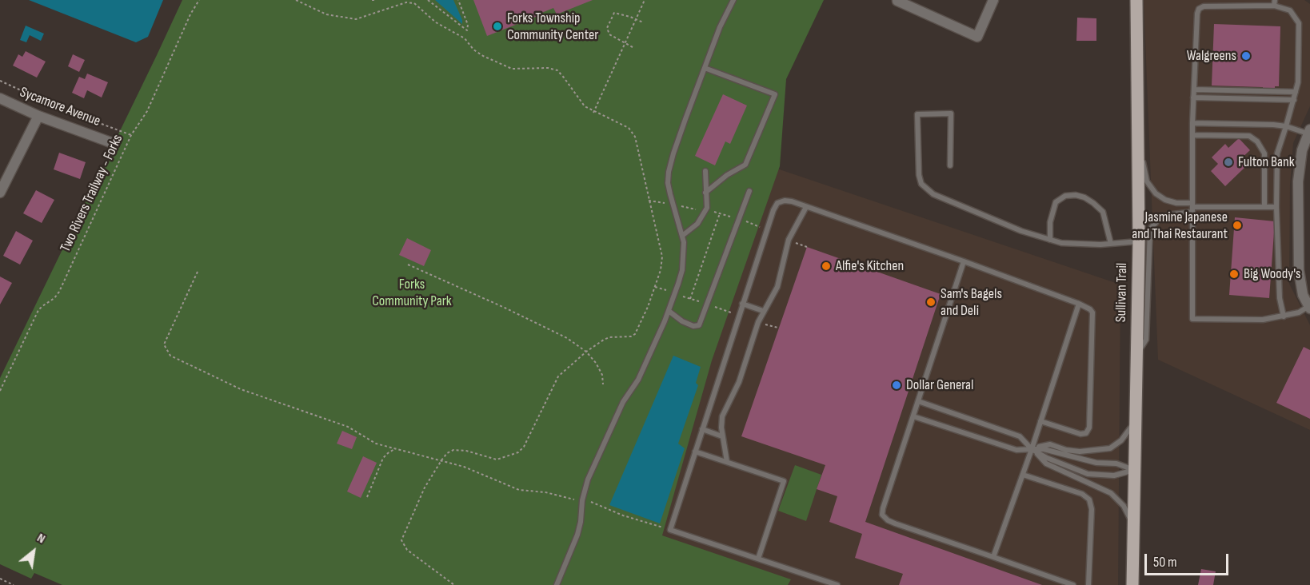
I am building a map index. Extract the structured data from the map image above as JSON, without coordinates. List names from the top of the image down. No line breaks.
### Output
{"streets":{"main road":["Sullivan Trail"],"street":["Sycamore Avenue"],"path":["Two Rivers Trailway - Forks"]},"parks":["Forks Community Park"],"places":["Forks Township Community Center","Walgreens","Fulton Bank","Jasmine Japanese and Thai Restaurant","Alfie's Kitchen","Big Woody's","Sam's Bagels and Deli","Dollar General"],"scale_bar":"50 m","north":"top right"}
